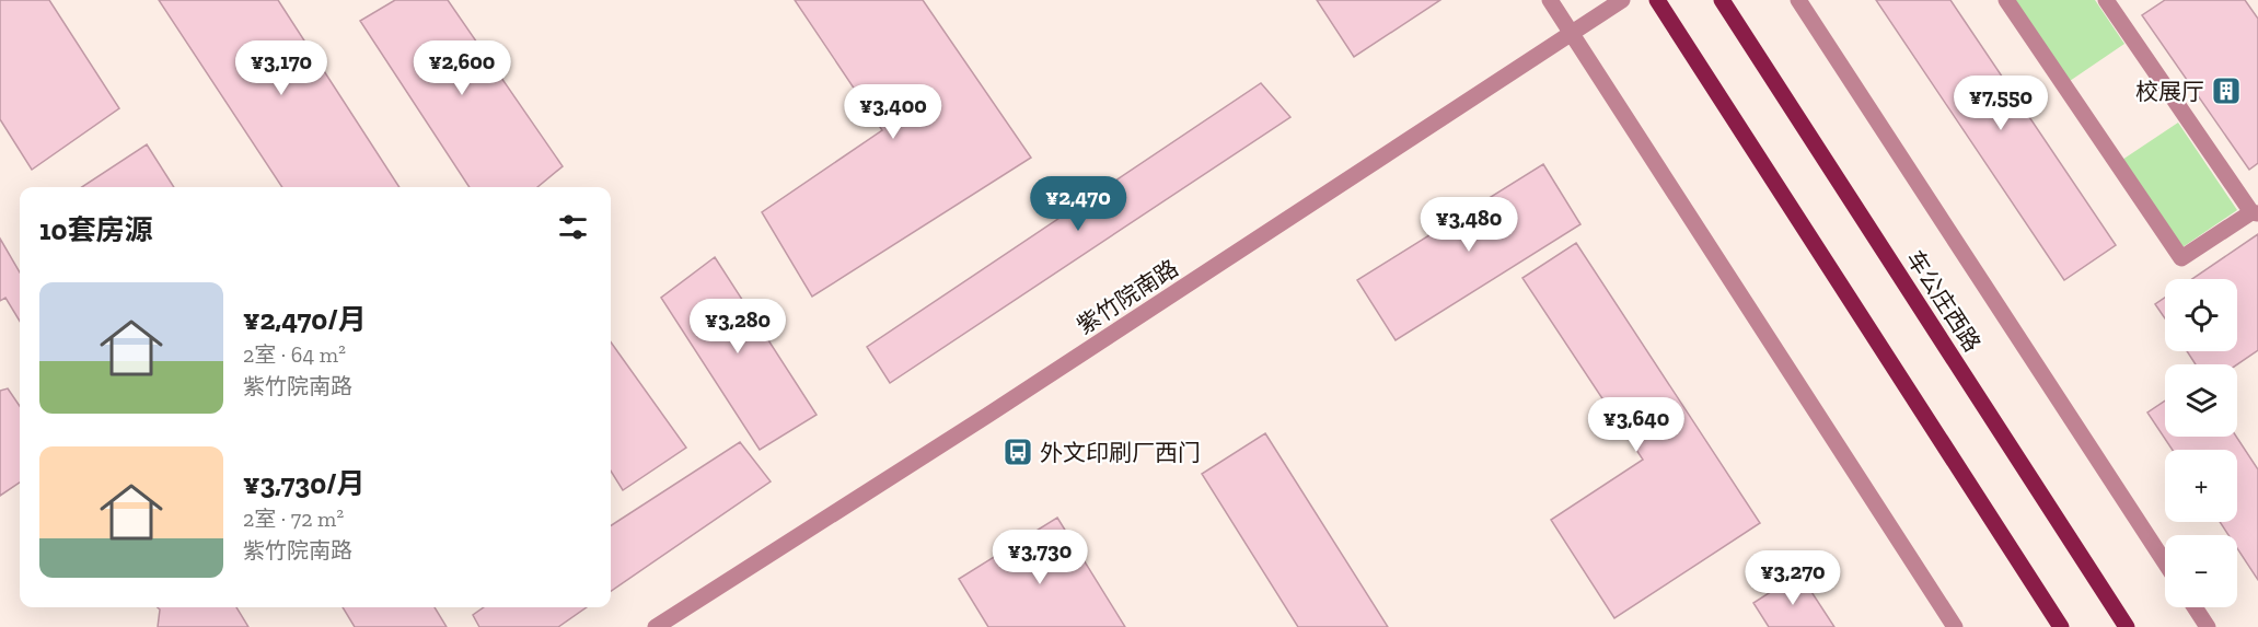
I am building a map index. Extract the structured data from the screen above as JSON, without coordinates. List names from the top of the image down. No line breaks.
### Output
{"streets":{"main road":["车公庄西路"],"street":["紫竹院南路"]},"places":{"building":["校展厅"],"bus stop":["外文印刷厂西门"]},"page":{"price":["¥3,170","¥2,600","¥7,550","¥3,400","¥2,470","¥3,480","¥3,280","¥3,640","¥3,730","¥3,270"],"heading":"10套房源","list":[{"name":"¥2,470/月","note":"2室 · 64 m² · 紫竹院南路"},{"name":"¥3,730/月","note":"2室 · 72 m² · 紫竹院南路"}],"map_buttons":["+","−"]}}
